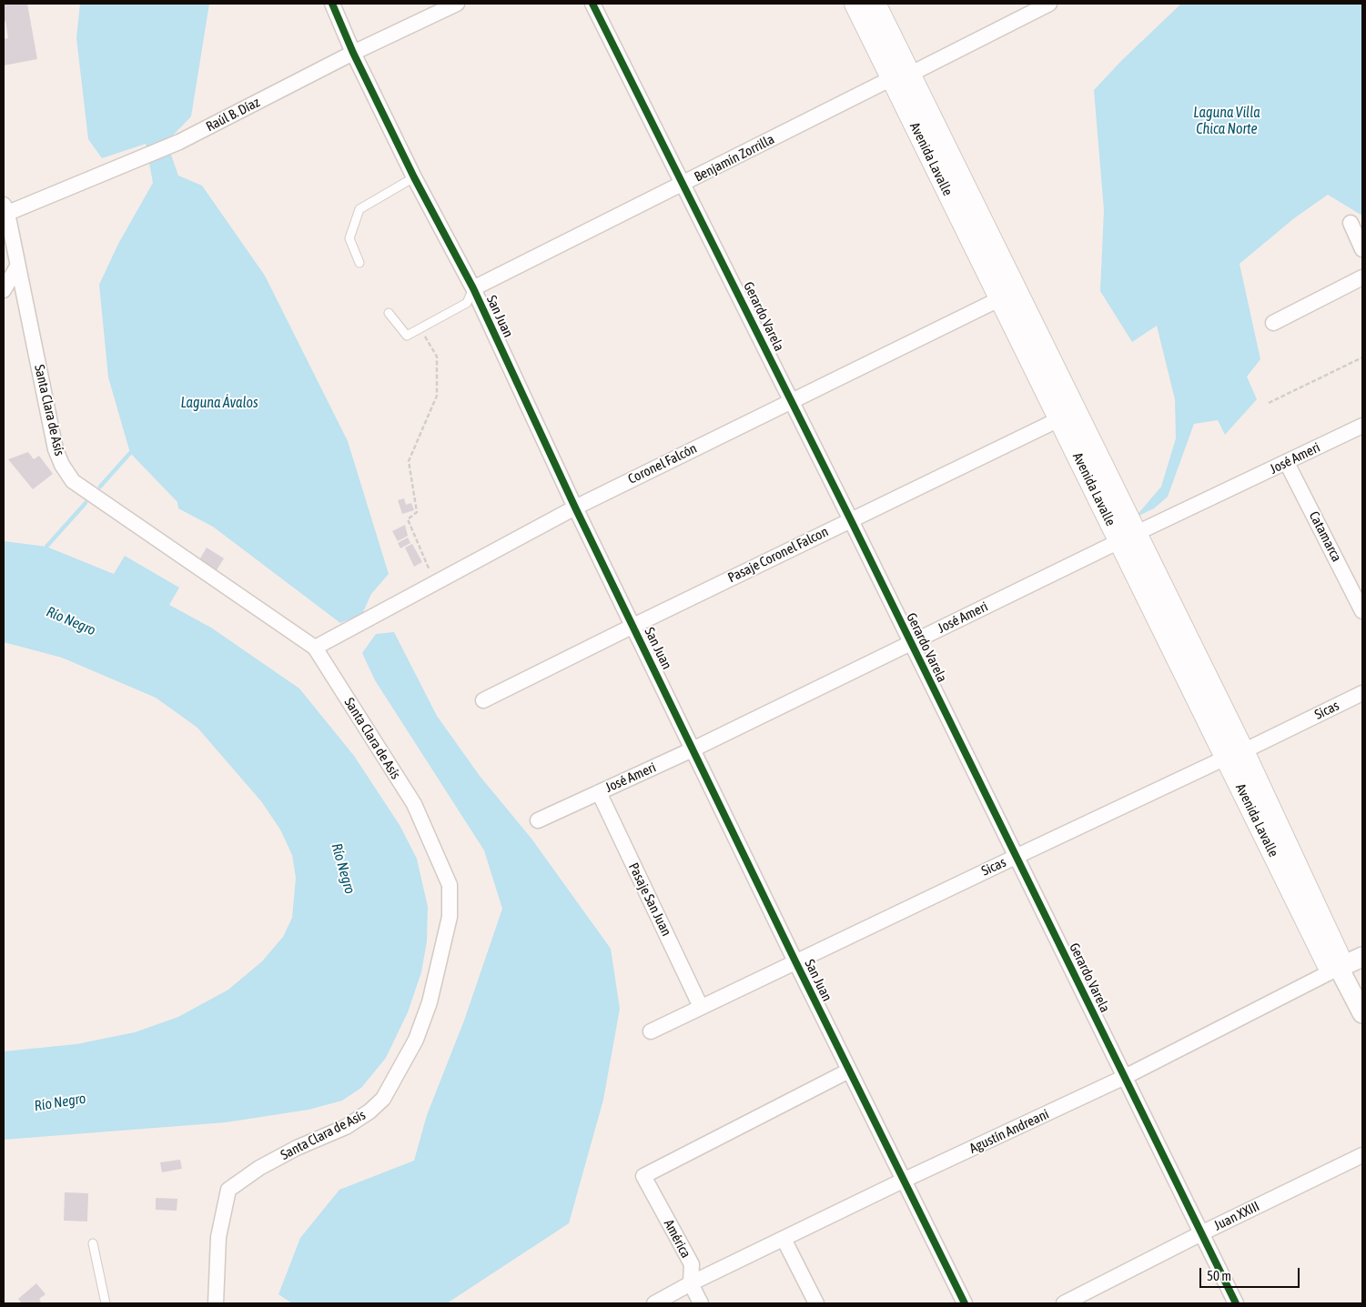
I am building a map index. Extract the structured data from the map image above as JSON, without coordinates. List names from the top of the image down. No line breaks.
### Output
{"streets":{"main road":["Avenida Lavalle"],"street":["Raúl B. Díaz","Benjamín Zorrilla","San Juan","Gerardo Varela","Santa Clara de Asís","José Ameri","Coronel Falcón","Catamarca","Pasaje Coronel Falcon","Sicas","Pasaje San Juan","Agustín Andreani","Juan XXIII","América"]},"crossings":[["Raúl B. Díaz","San Juan"],["Raúl B. Díaz","Santa Clara de Asís"],["Benjamín Zorrilla","Avenida Lavalle"],["Benjamín Zorrilla","San Juan"],["Benjamín Zorrilla","Gerardo Varela"],["Avenida Lavalle","José Ameri"],["Avenida Lavalle","Coronel Falcón"],["Avenida Lavalle","Pasaje Coronel Falcon"],["Avenida Lavalle","Sicas"],["Avenida Lavalle","Agustín Andreani"],["San Juan","José Ameri"],["San Juan","Coronel Falcón"],["San Juan","Pasaje Coronel Falcon"],["San Juan","Sicas"],["San Juan","Agustín Andreani"],["San Juan","América"],["Gerardo Varela","José Ameri"],["Gerardo Varela","Coronel Falcón"],["Gerardo Varela","Pasaje Coronel Falcon"],["Gerardo Varela","Sicas"],["Gerardo Varela","Agustín Andreani"],["Gerardo Varela","Juan XXIII"],["Santa Clara de Asís","Coronel Falcón"],["José Ameri","Catamarca"],["José Ameri","Pasaje San Juan"],["Sicas","Pasaje San Juan"],["Agustín Andreani","América"]],"water":["Laguna Villa Chica Norte","Laguna Ávalos","Río Negro"],"scale_bar":"50 m"}
